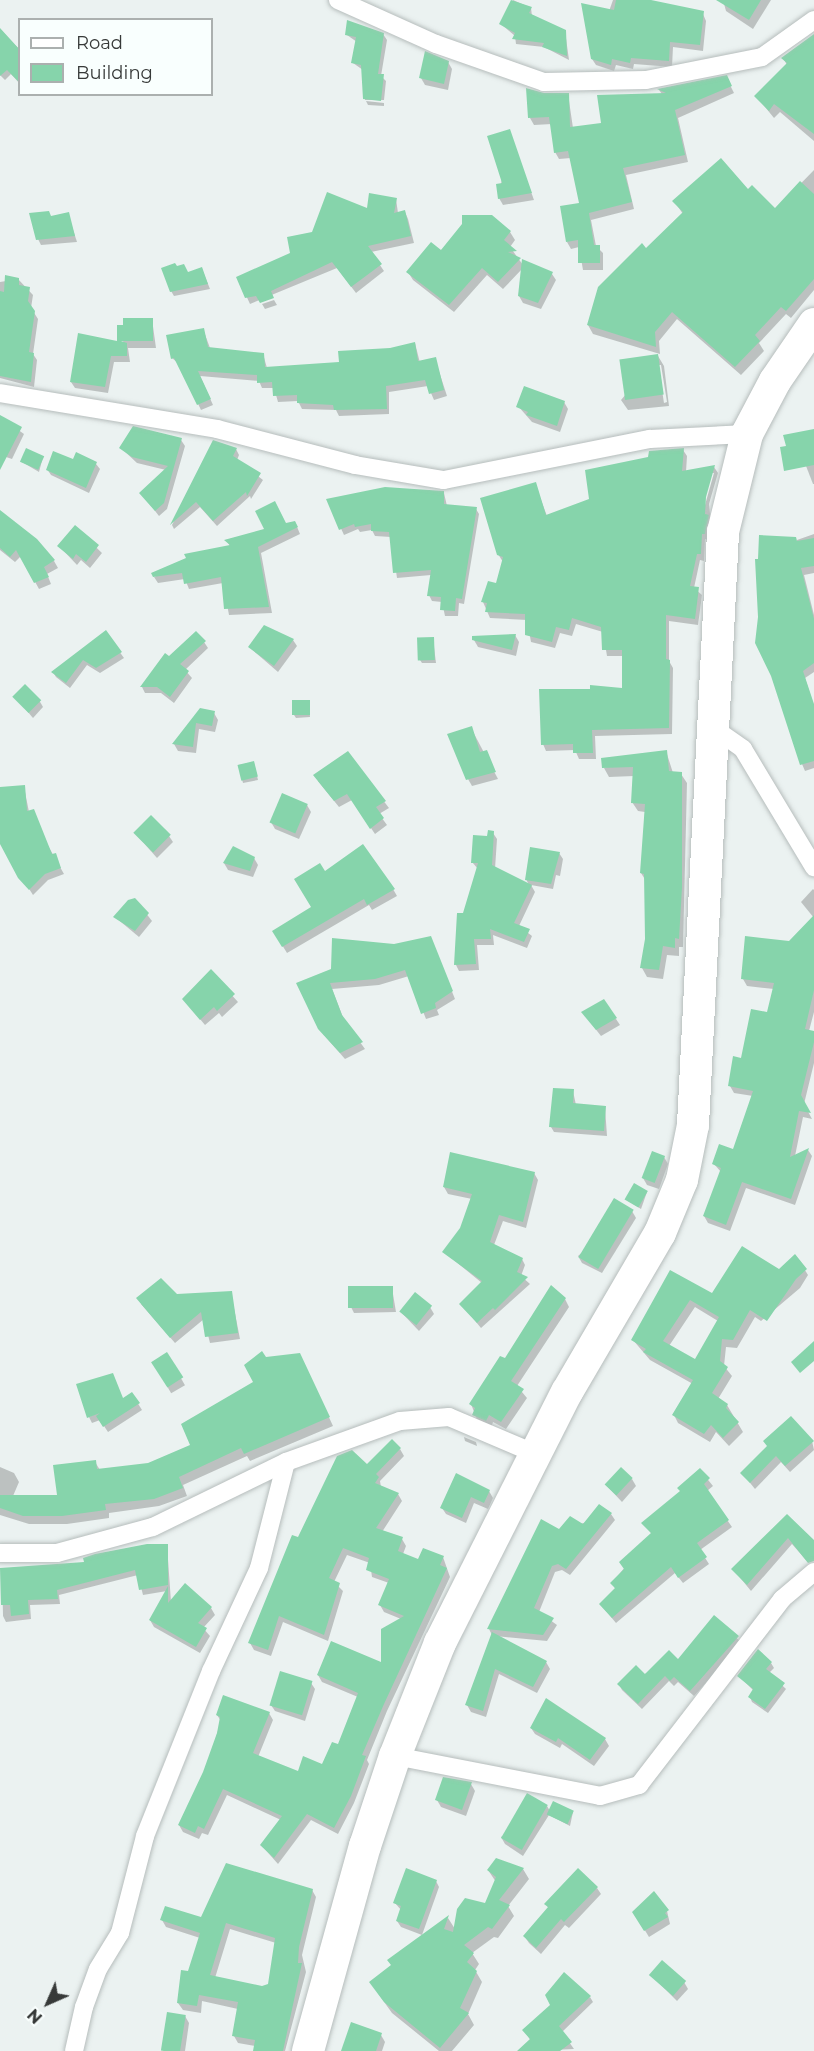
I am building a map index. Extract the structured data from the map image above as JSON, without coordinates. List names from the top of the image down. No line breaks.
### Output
{"legend":["Road","Building"],"north":"bottom left"}
